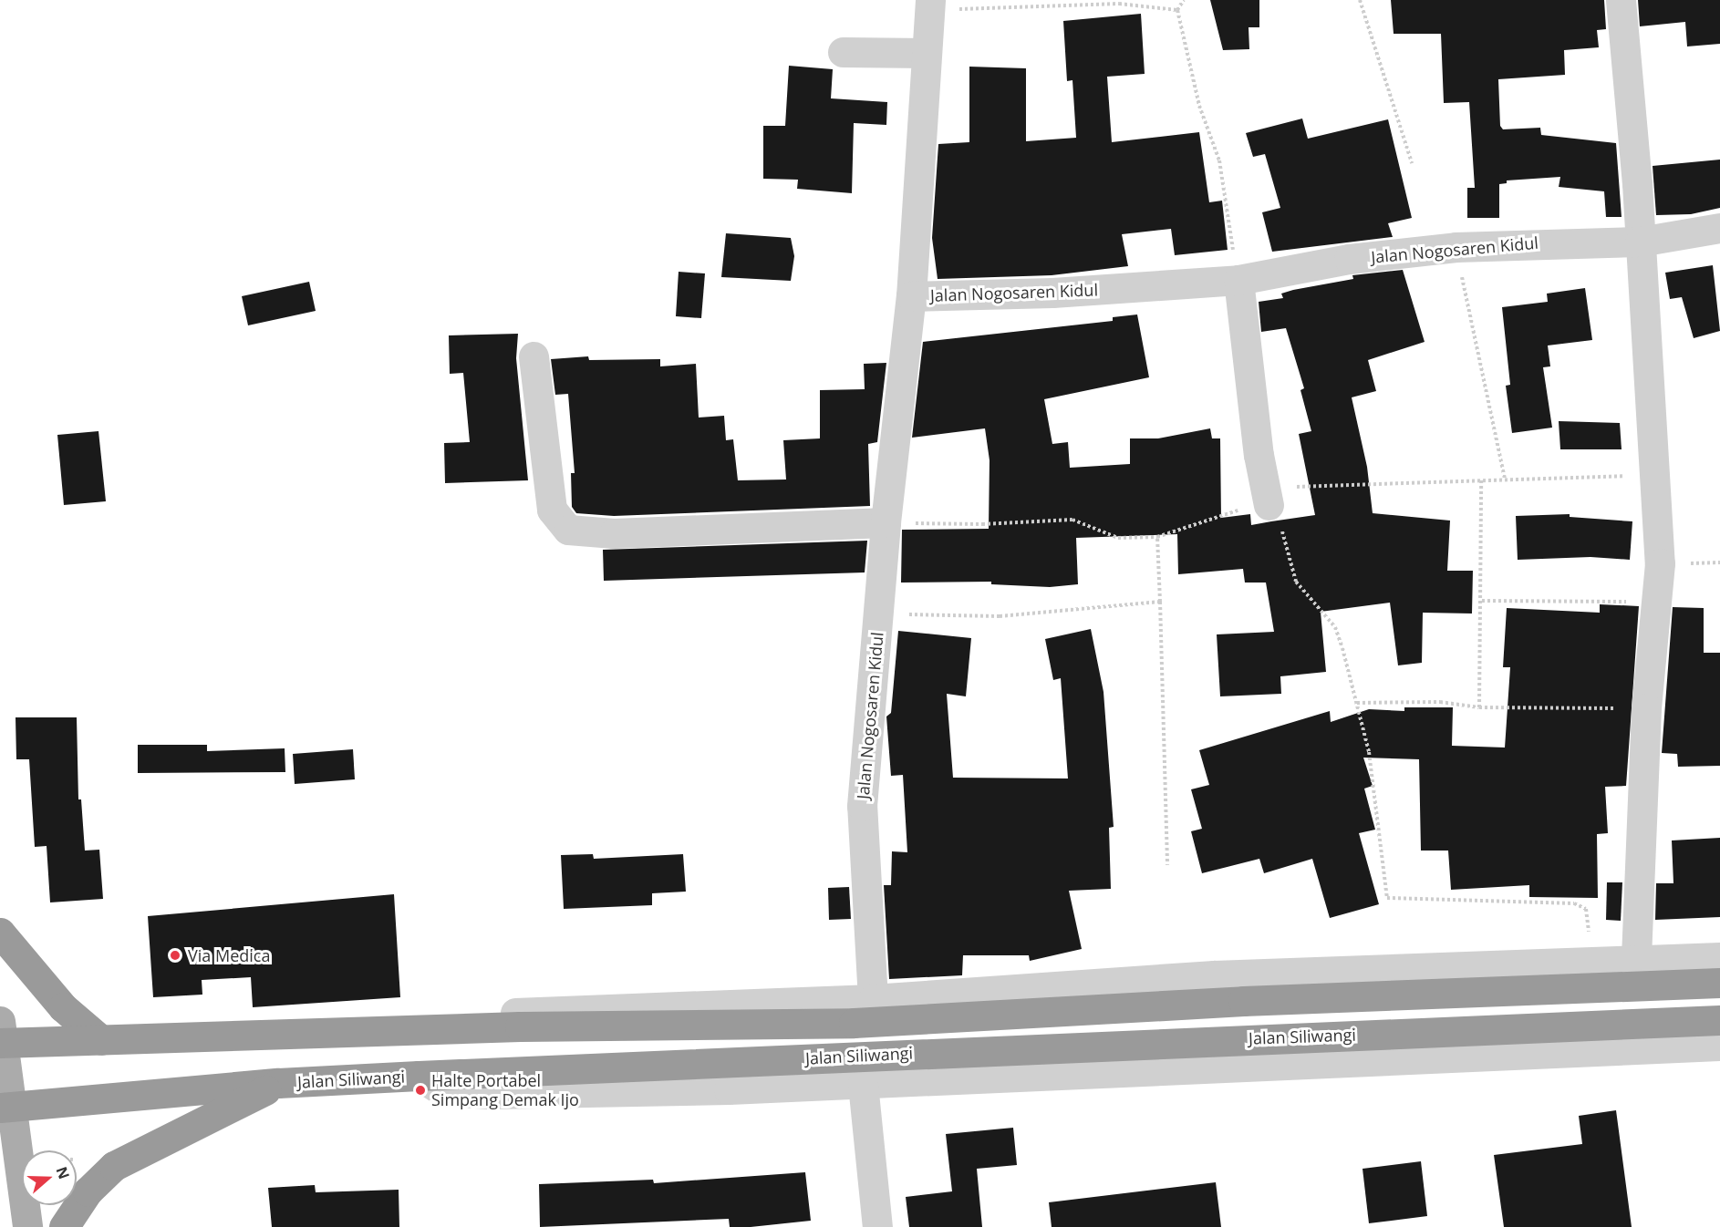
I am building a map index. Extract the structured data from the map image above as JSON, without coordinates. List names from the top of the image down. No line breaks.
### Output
{"streets":{"highway":["Jalan Siliwangi"],"street":["Jalan Nogosaren Kidul"]},"places":["Via Medica","Halte Portabel Simpang Demak Ijo"],"north":"right"}
